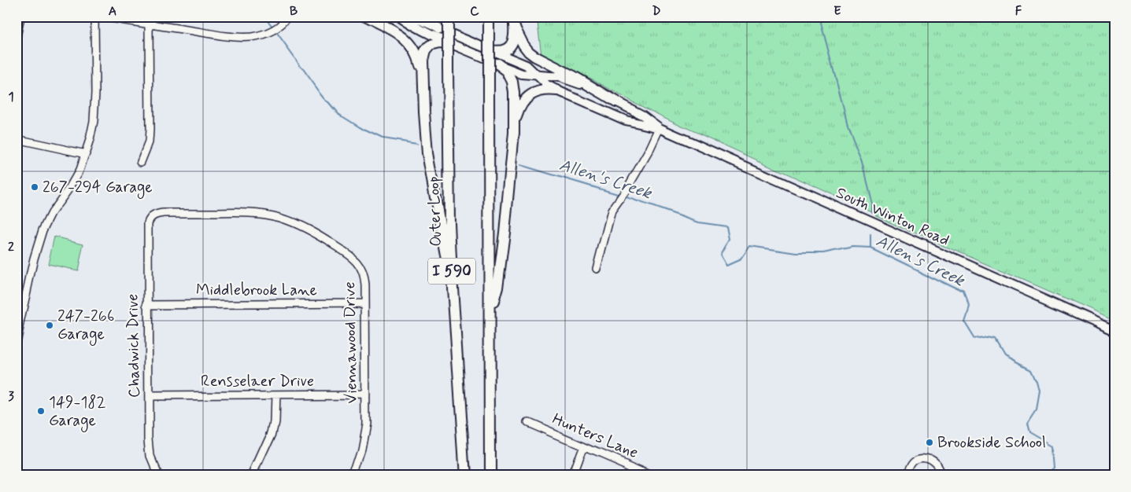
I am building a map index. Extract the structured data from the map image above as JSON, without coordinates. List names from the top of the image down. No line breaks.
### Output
{"streets":{"highway":["Outer Loop","I 590"],"main road":["South Winton Road"],"street":["Middlebrook Lane","Viennawood Drive","Chadwick Drive","Rensselaer Drive","Hunters Lane"]},"crossings":[["Middlebrook Lane","Viennawood Drive"],["Middlebrook Lane","Chadwick Drive"],["Viennawood Drive","Chadwick Drive"],["Viennawood Drive","Rensselaer Drive"],["Chadwick Drive","Rensselaer Drive"]],"water":["Allen's Creek"],"places":["267-294 Garage","247-266 Garage","149-182 Garage","Brookside School"],"grid":{"columns":["A","B","C","D","E","F"],"rows":["1","2","3"]}}
